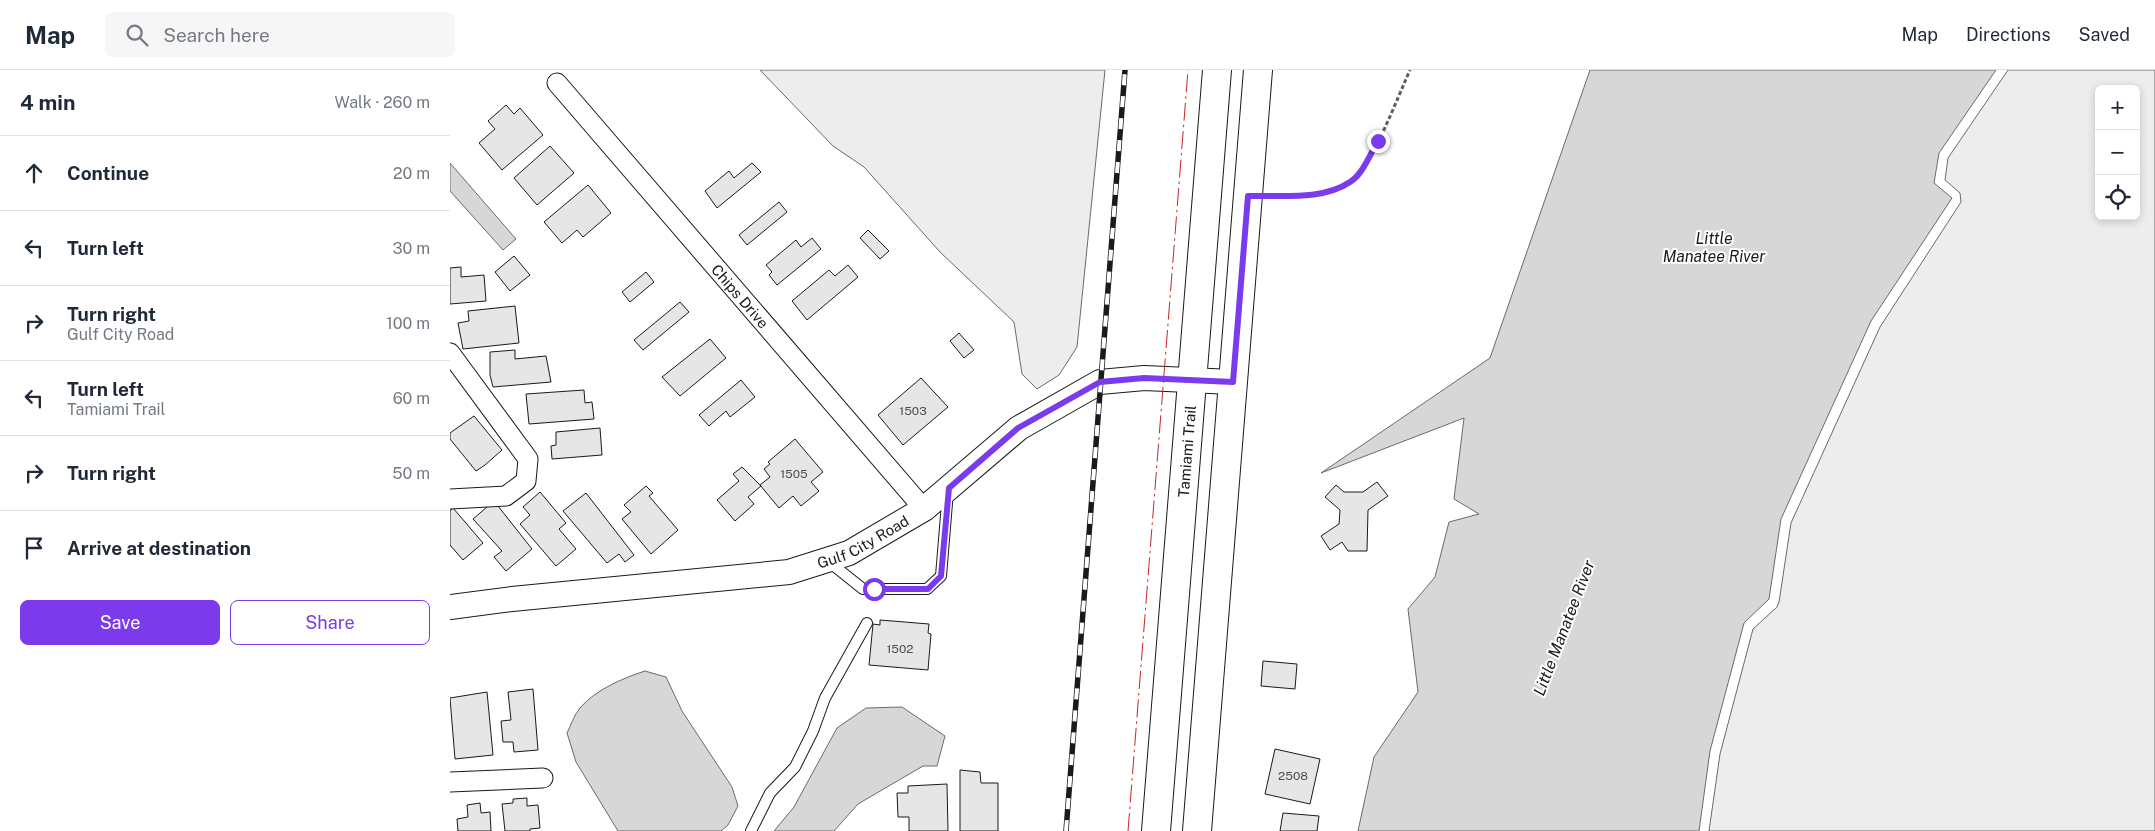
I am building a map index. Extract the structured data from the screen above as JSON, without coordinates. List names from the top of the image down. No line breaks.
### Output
{"streets":{"main road":["Tamiami Trail"],"street":["Chips Drive","Gulf City Road"]},"crossings":[["Chips Drive","Gulf City Road"],["Tamiami Trail","Gulf City Road"]],"water":["Little Manatee River"],"house_numbers":["1503","1505","1502","2508"],"page":{"header":"Map","search":"Search here","nav":["Map","Directions","Saved"],"heading":["4 min","Walk · 260 m"],"map_buttons":["+","−"],"list":[["Continue","20 m"],["Turn left","30 m"],["Turn right","Gulf City Road","100 m"],["Turn left","Tamiami Trail","60 m"],["Turn right","50 m"],"Arrive at destination"],"buttons":["Save","Share"]}}
